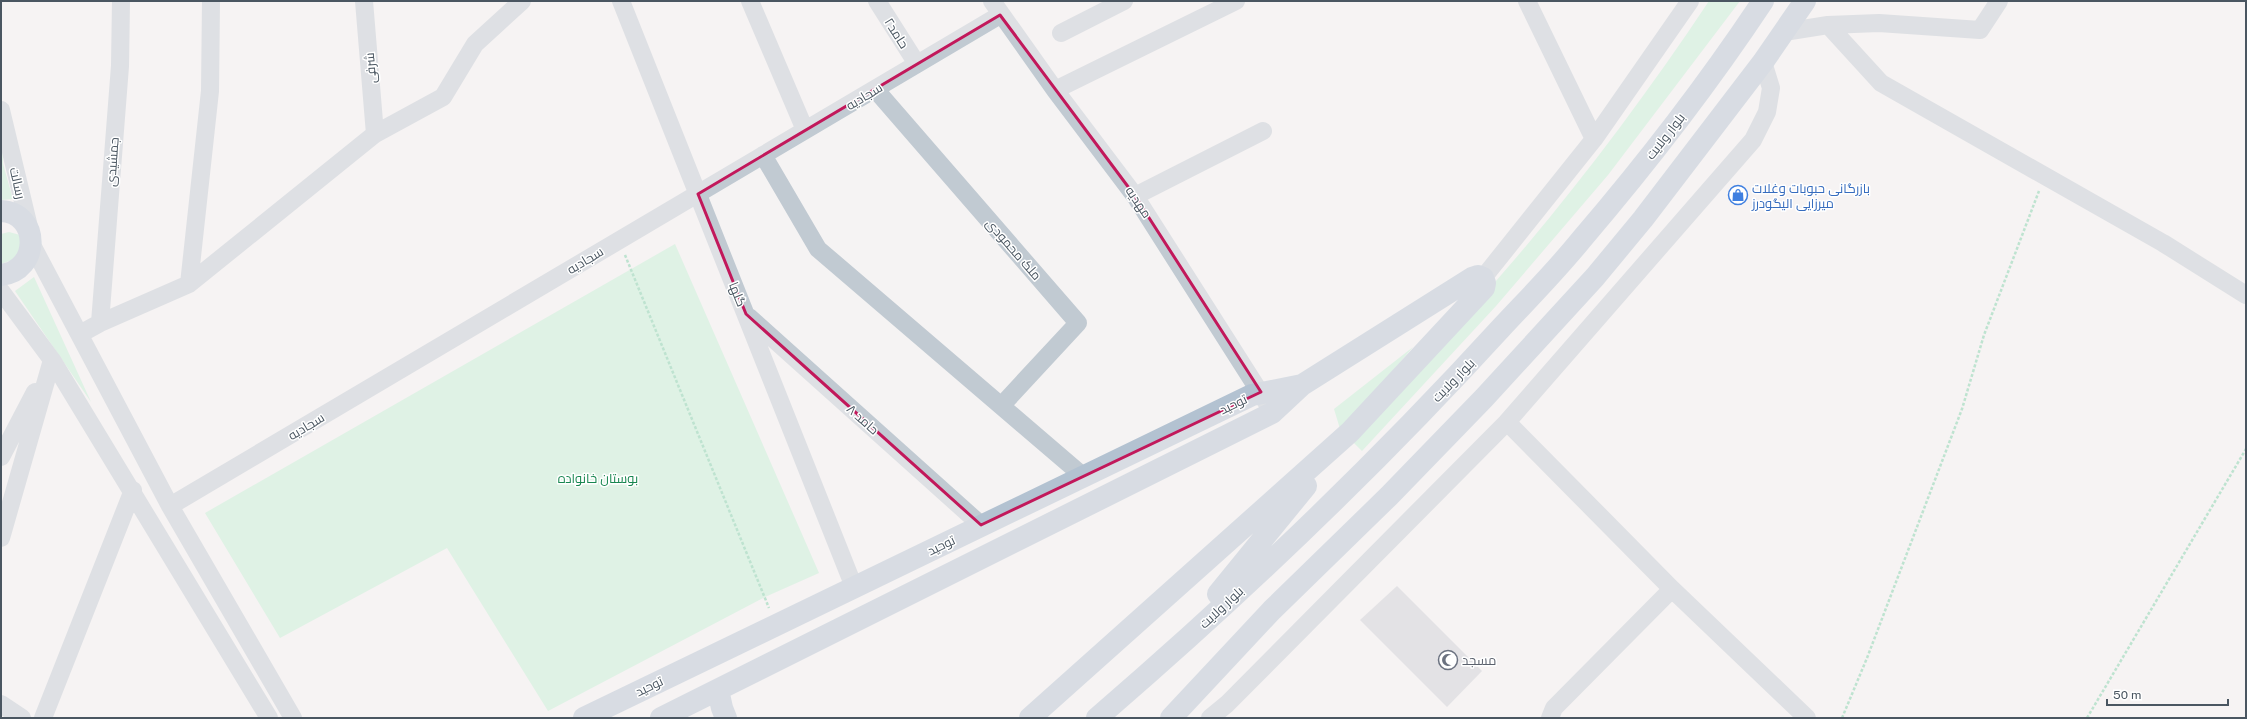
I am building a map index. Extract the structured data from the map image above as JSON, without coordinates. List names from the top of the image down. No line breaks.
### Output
{"streets":{"main road":["بلوار ولایت","توحید"],"street":["حامد۲","شرفی","سجادیه","جمشیدی","رسالت","مهدیه","ملک محمودی","گلها","حامد ۸"]},"crossings":[["حامد۲","سجادیه"],["سجادیه","رسالت"],["سجادیه","مهدیه"],["سجادیه","ملک محمودی"],["سجادیه","گلها"],["مهدیه","توحید"],["گلها","توحید"],["گلها","حامد ۸"],["توحید","حامد ۸"]],"parks":["بوستان خانواده"],"places":{"shop":["بازرگانی حبوبات وغلات میرزایی الیگودرز"],"mosque":["مسجد"]},"scale_bar":"50 m"}
